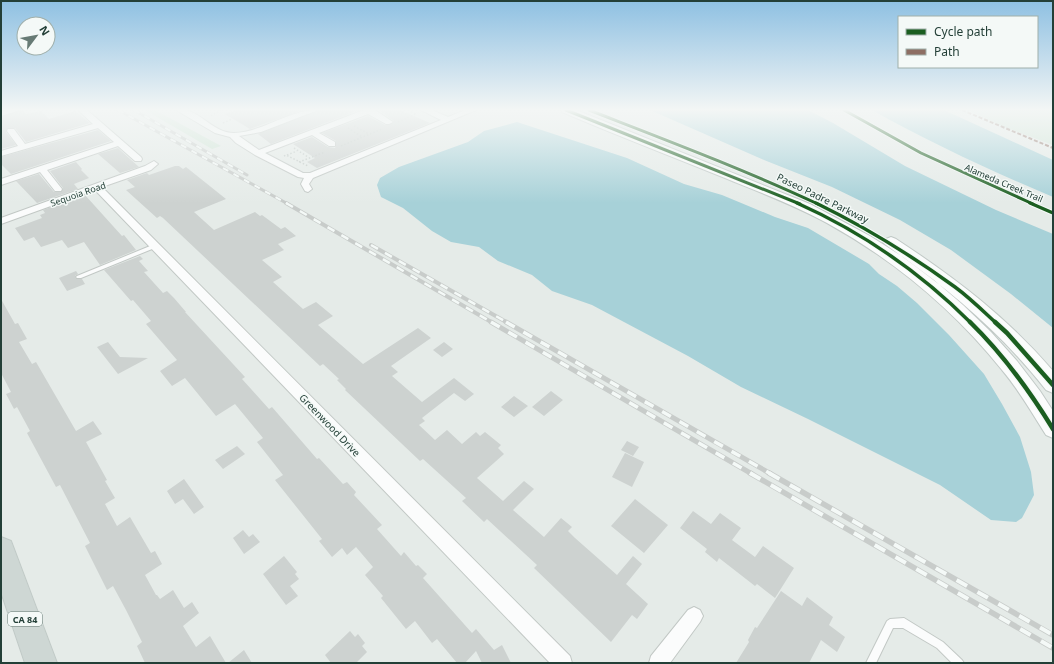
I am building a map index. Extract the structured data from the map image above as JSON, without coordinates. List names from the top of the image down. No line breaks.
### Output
{"streets":{"main road":["Paseo Padre Parkway","CA 84"],"street":["Sequoia Road","Greenwood Drive"],"cycle path":["Alameda Creek Trail"]},"crossings":[["Sequoia Road","Greenwood Drive"]],"legend":["Cycle path","Path"],"north":"top right"}
